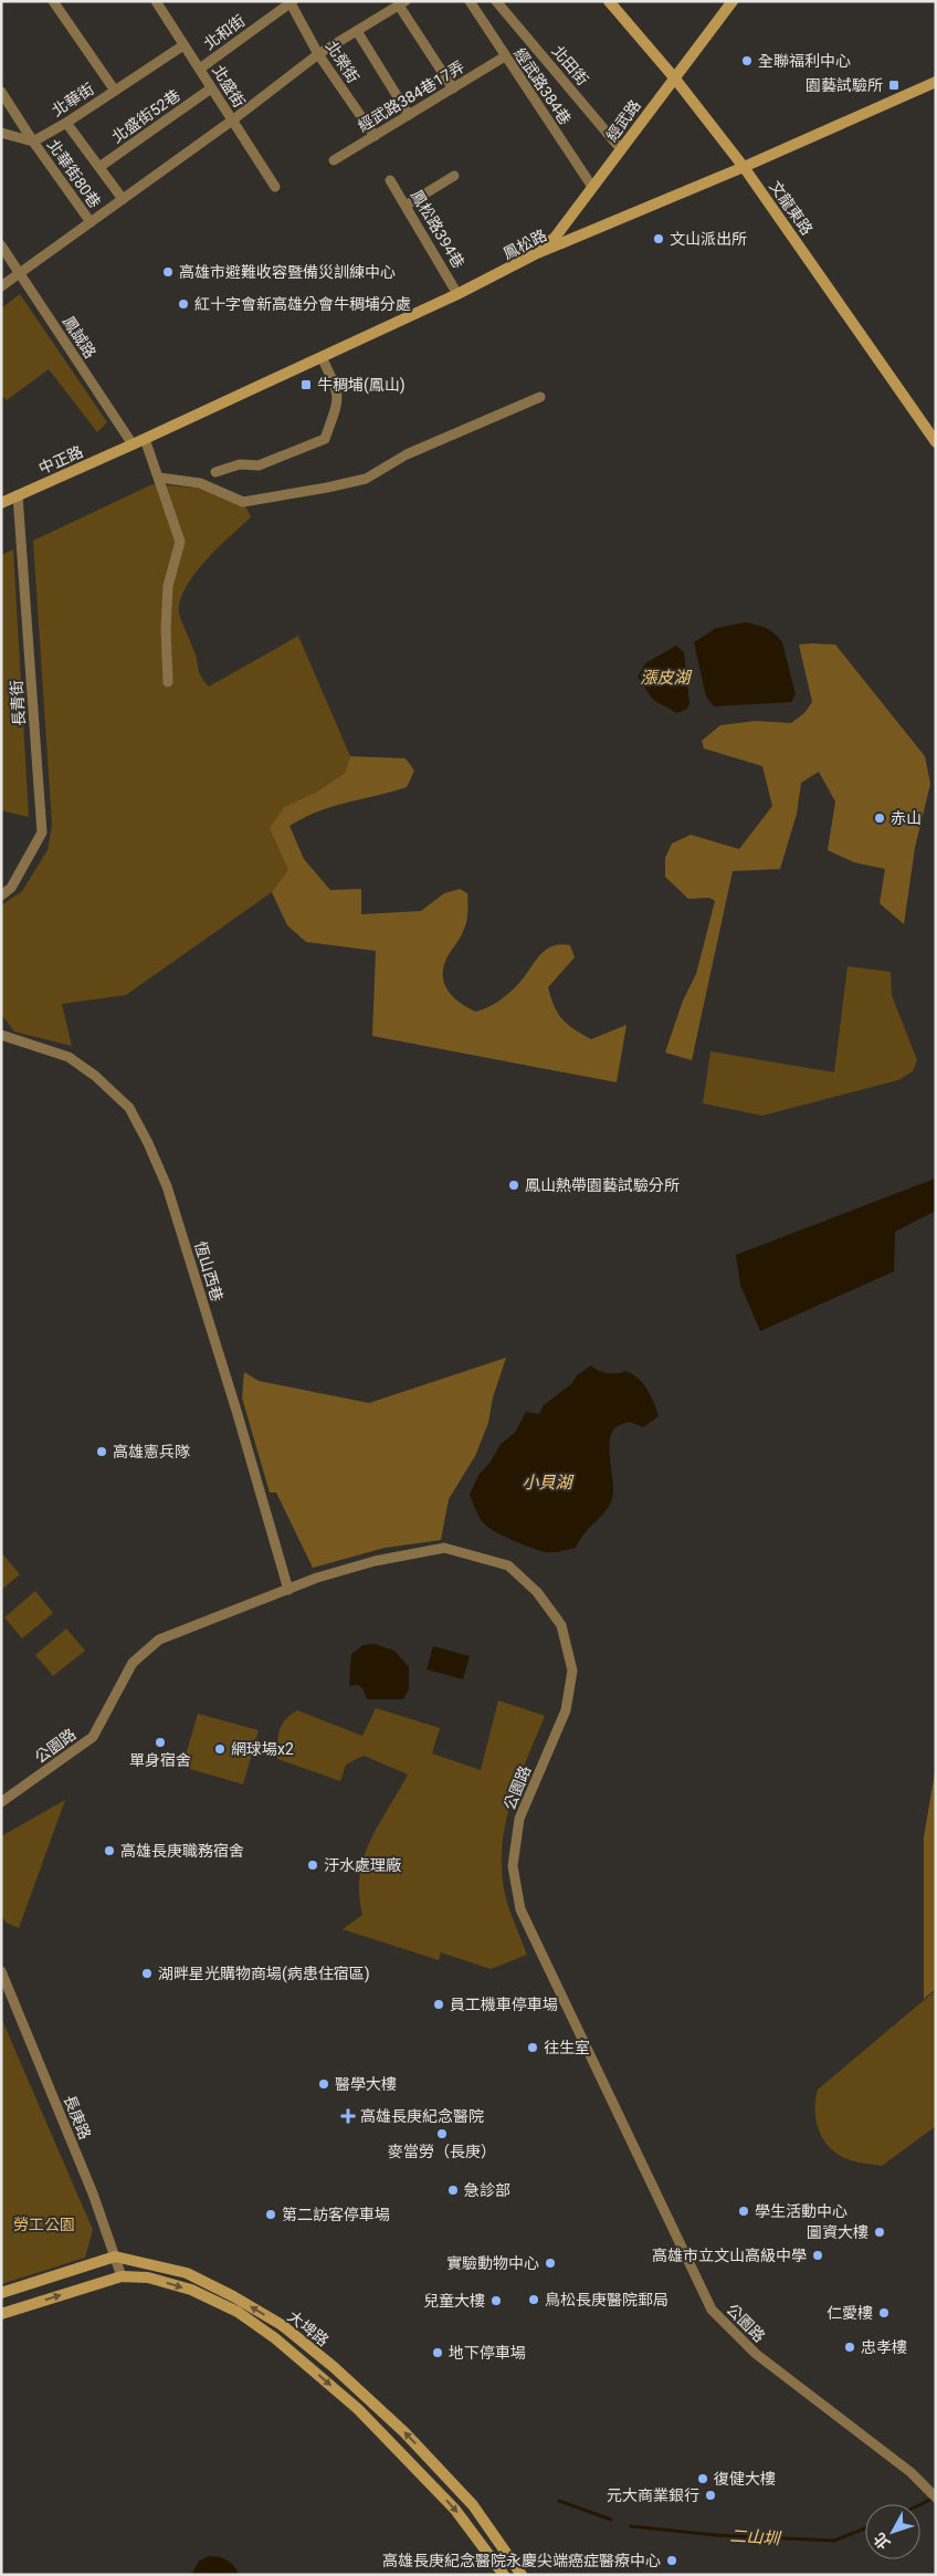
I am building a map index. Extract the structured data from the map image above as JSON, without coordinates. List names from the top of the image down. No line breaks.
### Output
{"streets":{"main road":["經武路","文龍東路","鳳松路","中正路","大埤路"],"street":["北和街","北榮街","北田街","北盛街","經武路384巷","經武路384巷17弄","北華街","北盛街52巷","北華街80巷","鳳松路394巷","鳳誠路","長青街","恆山西巷","公園路","長庚路"]},"crossings":[["北和街","北榮街"],["北和街","北盛街"],["北榮街","經武路384巷17弄"],["北田街","經武路"],["北盛街","北盛街52巷"],["經武路384巷","經武路384巷17弄"],["經武路384巷","經武路"],["北華街","北華街80巷"],["經武路","文龍東路"],["經武路","鳳松路"],["文龍東路","鳳松路"],["鳳松路394巷","鳳松路"],["鳳松路","鳳誠路"],["鳳松路","中正路"],["鳳誠路","中正路"],["中正路","長青街"],["恆山西巷","公園路"],["長庚路","大埤路"]],"water":["漲皮湖","小貝湖","二山圳"],"parks":["勞工公園"],"places":{"other":["全聯福利中心","文山派出所","高雄市避難收容暨備災訓練中心","紅十字會新高雄分會牛稠埔分處","赤山","鳳山熱帶園藝試驗分所","高雄憲兵隊","單身宿舍","網球場x2","高雄長庚職務宿舍","汙水處理廠","湖畔星光購物商場(病患住宿區)","員工機車停車場","往生室","醫學大樓","麥當勞（長庚）","急診部","學生活動中心","第二訪客停車場","圖資大樓","高雄市立文山高級中學","實驗動物中心","鳥松長庚醫院郵局","兒童大樓","仁愛樓","忠孝樓","地下停車場","復健大樓","元大商業銀行","高雄長庚紀念醫院永慶尖端癌症醫療中心"],"transit":["園藝試驗所","牛稠埔(鳳山)"],"health":["高雄長庚紀念醫院"]},"north":"bottom left"}
